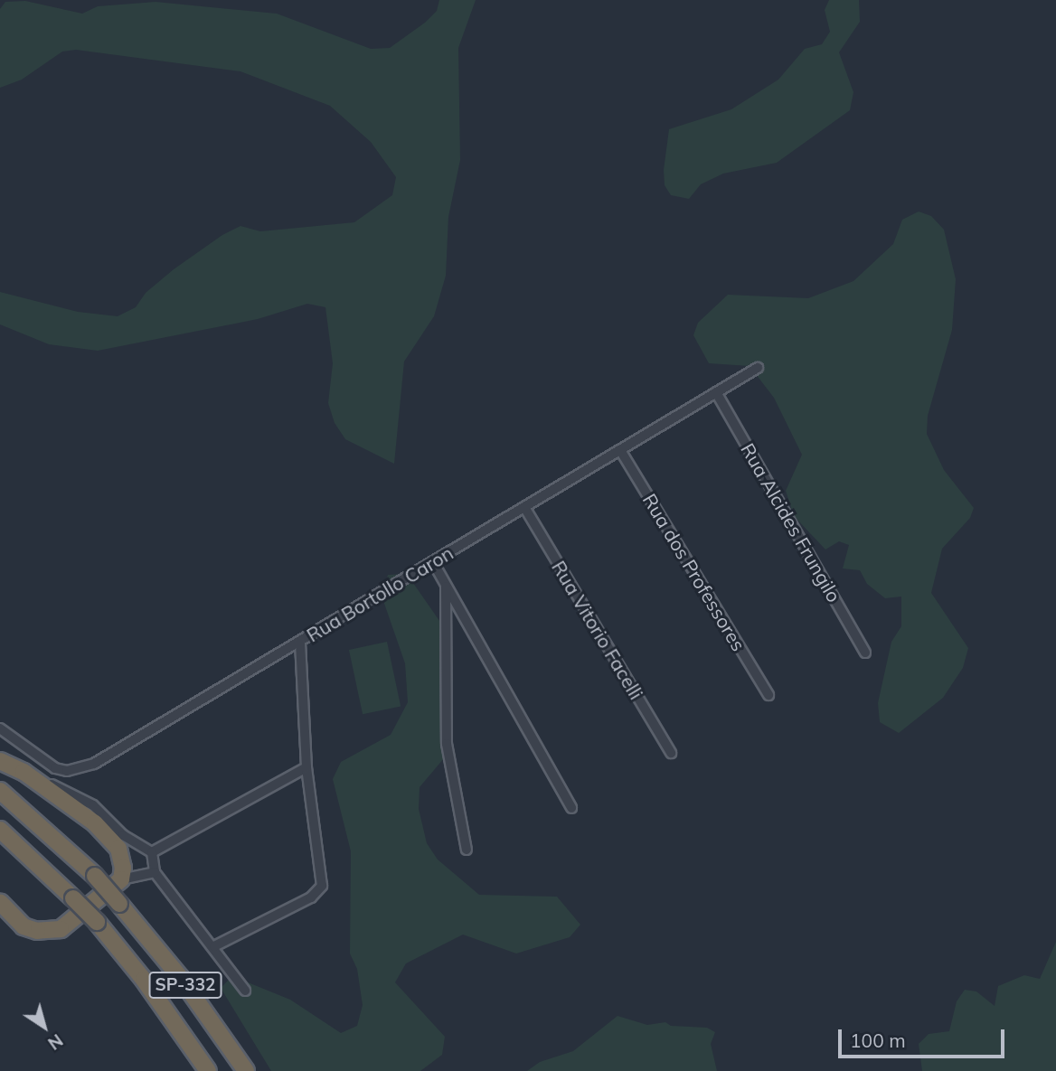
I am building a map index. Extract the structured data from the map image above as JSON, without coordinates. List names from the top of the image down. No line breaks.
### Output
{"streets":{"highway":["SP-332"],"street":["Rua Alcides Frungilo","Rua dos Professores","Rua Bortollo Caron","Rua Vitorio Facelli"]},"crossings":[["Rua Alcides Frungilo","Rua Bortollo Caron"],["Rua dos Professores","Rua Bortollo Caron"],["Rua Bortollo Caron","Rua Vitorio Facelli"]],"scale_bar":"100 m","north":"bottom right"}
